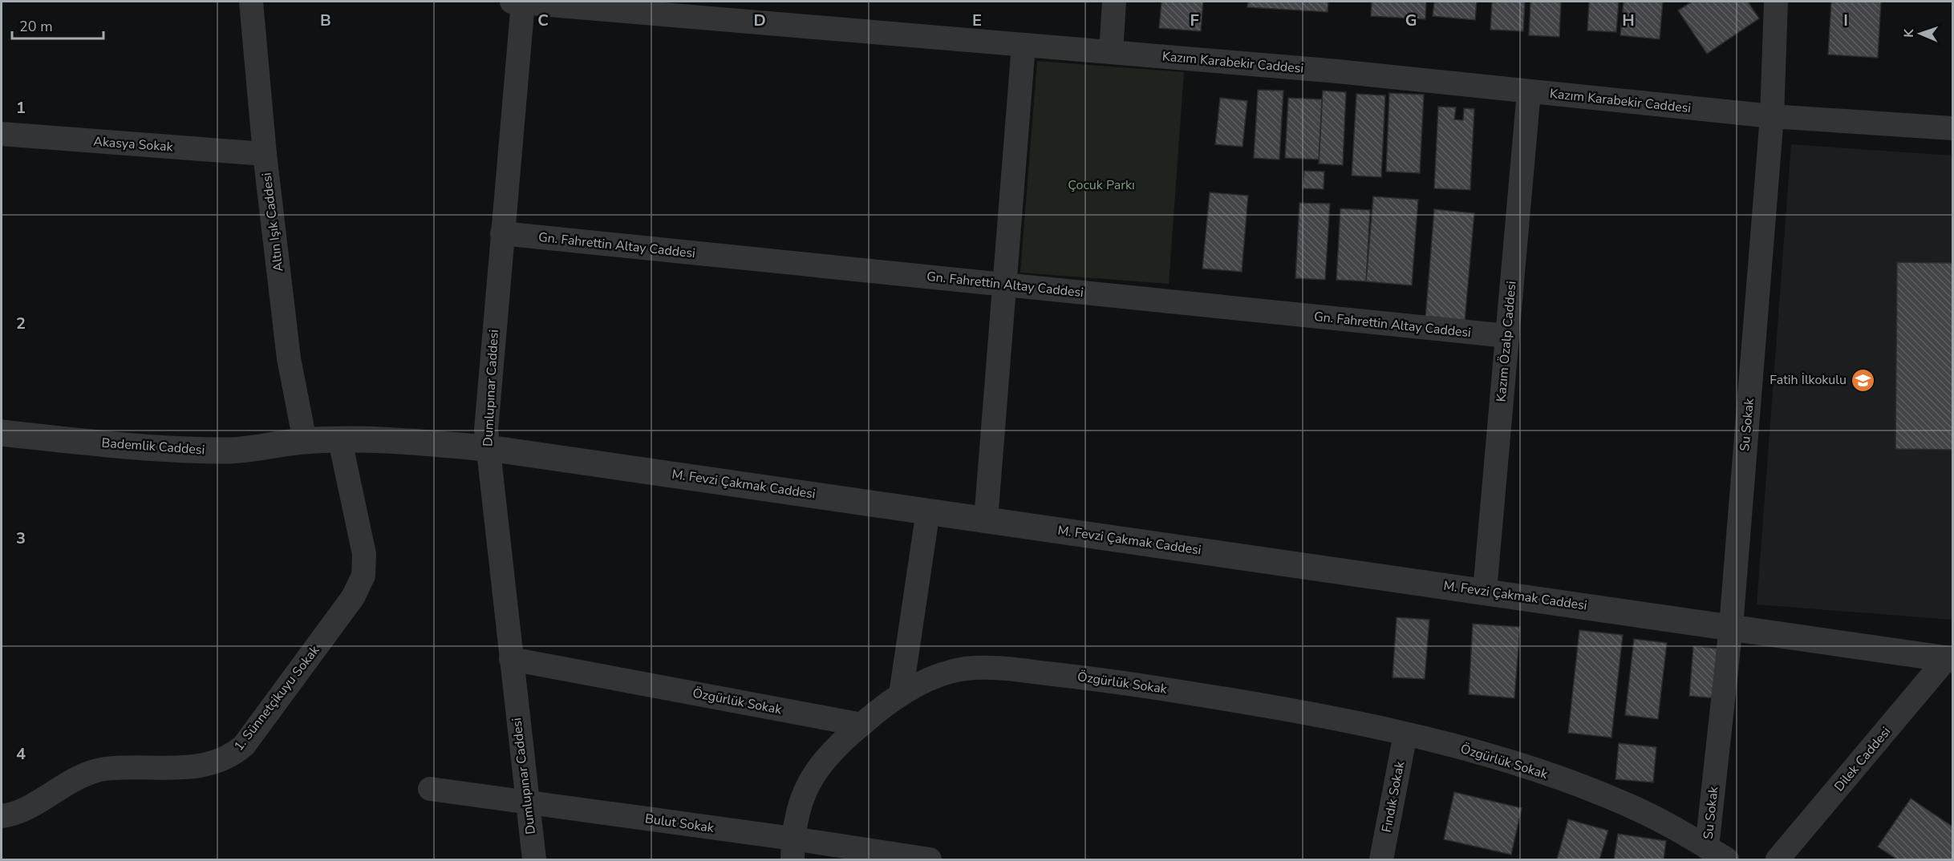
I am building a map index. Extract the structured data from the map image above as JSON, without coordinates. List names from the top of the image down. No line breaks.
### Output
{"streets":{"street":["Kazım Karabekir Caddesi","Akasya Sokak","Altın Işık Caddesi","Gn. Fahrettin Altay Caddesi","Kazım Özalp Caddesi","Dumlupınar Caddesi","Su Sokak","Bademlik Caddesi","M. Fevzi Çakmak Caddesi","Özgürlük Sokak","1. Sünnetçikuyu Sokak","Dilek Caddesi","Fındık Sokak","Bulut Sokak"]},"crossings":[["Kazım Karabekir Caddesi","Kazım Özalp Caddesi"],["Kazım Karabekir Caddesi","Dumlupınar Caddesi"],["Kazım Karabekir Caddesi","Su Sokak"],["Akasya Sokak","Altın Işık Caddesi"],["Altın Işık Caddesi","Bademlik Caddesi"],["Altın Işık Caddesi","M. Fevzi Çakmak Caddesi"],["Gn. Fahrettin Altay Caddesi","Kazım Özalp Caddesi"],["Gn. Fahrettin Altay Caddesi","Dumlupınar Caddesi"],["Kazım Özalp Caddesi","M. Fevzi Çakmak Caddesi"],["Dumlupınar Caddesi","M. Fevzi Çakmak Caddesi"],["Dumlupınar Caddesi","Özgürlük Sokak"],["Dumlupınar Caddesi","Bulut Sokak"],["Su Sokak","M. Fevzi Çakmak Caddesi"],["Su Sokak","Özgürlük Sokak"],["Bademlik Caddesi","M. Fevzi Çakmak Caddesi"],["M. Fevzi Çakmak Caddesi","1. Sünnetçikuyu Sokak"],["M. Fevzi Çakmak Caddesi","Dilek Caddesi"],["Özgürlük Sokak","Fındık Sokak"]],"parks":["Çocuk Parkı"],"places":{"school or university":["Fatih İlkokulu"]},"scale_bar":"20 m","north":"left","grid":{"columns":["B","C","D","E","F","G","H","I"],"rows":["1","2","3","4"]}}
